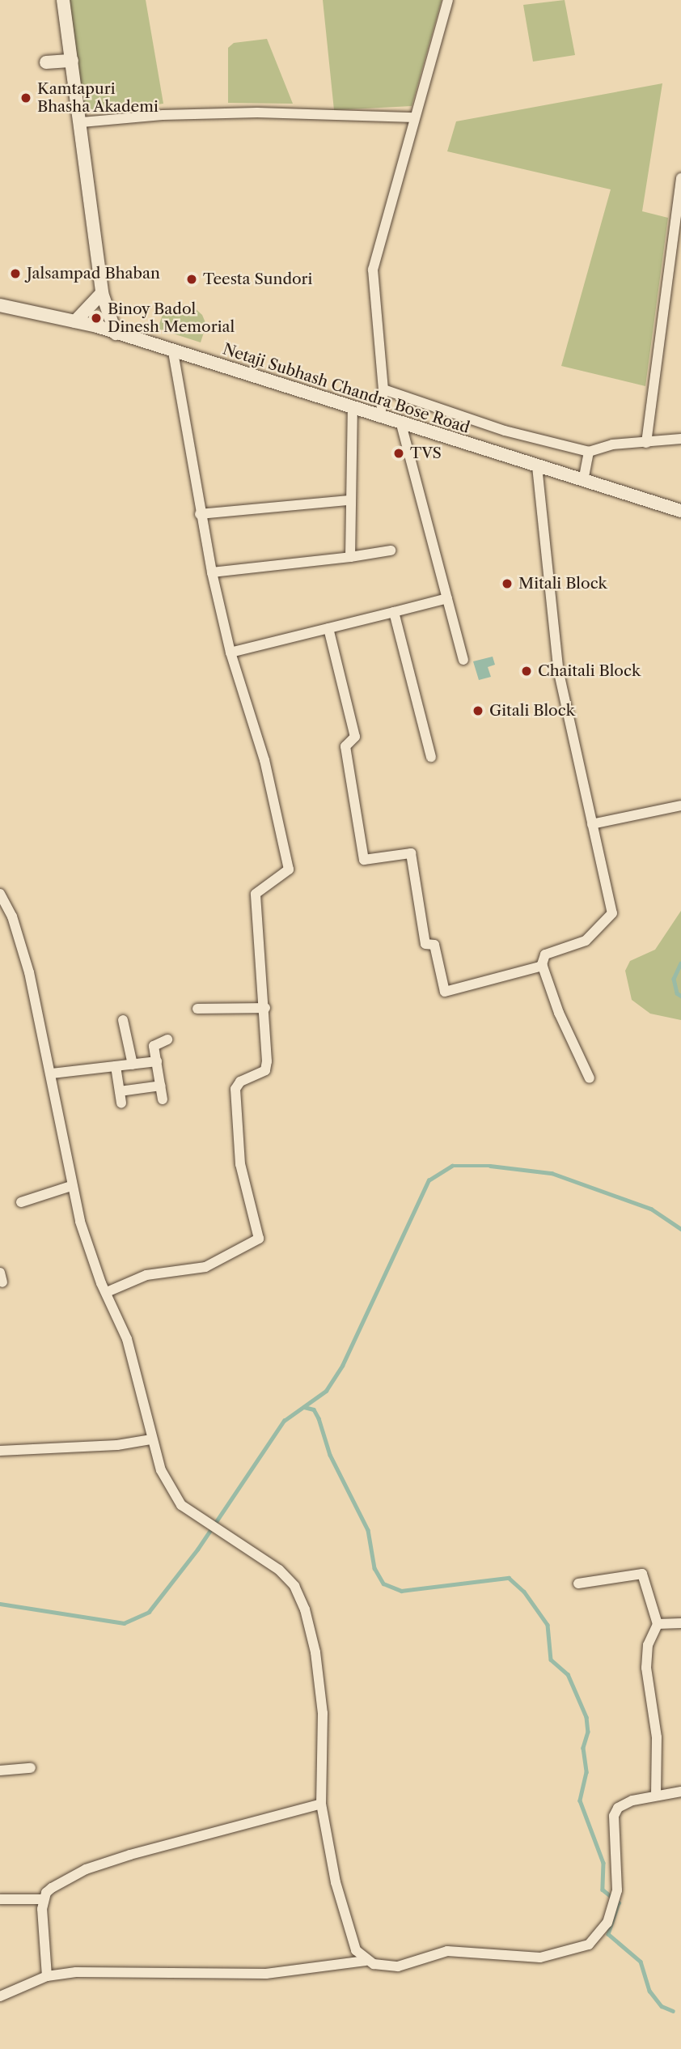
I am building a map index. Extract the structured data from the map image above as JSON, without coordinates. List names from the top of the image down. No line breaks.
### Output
{"streets":{"street":["Netaji Subhash Chandra Bose Road"]},"places":["Kamtapuri Bhasha Akademi","Jalsampad Bhaban","Teesta Sundori","Binoy Badol Dinesh Memorial","TVS","Mitali Block","Chaitali Block","Gitali Block"]}
